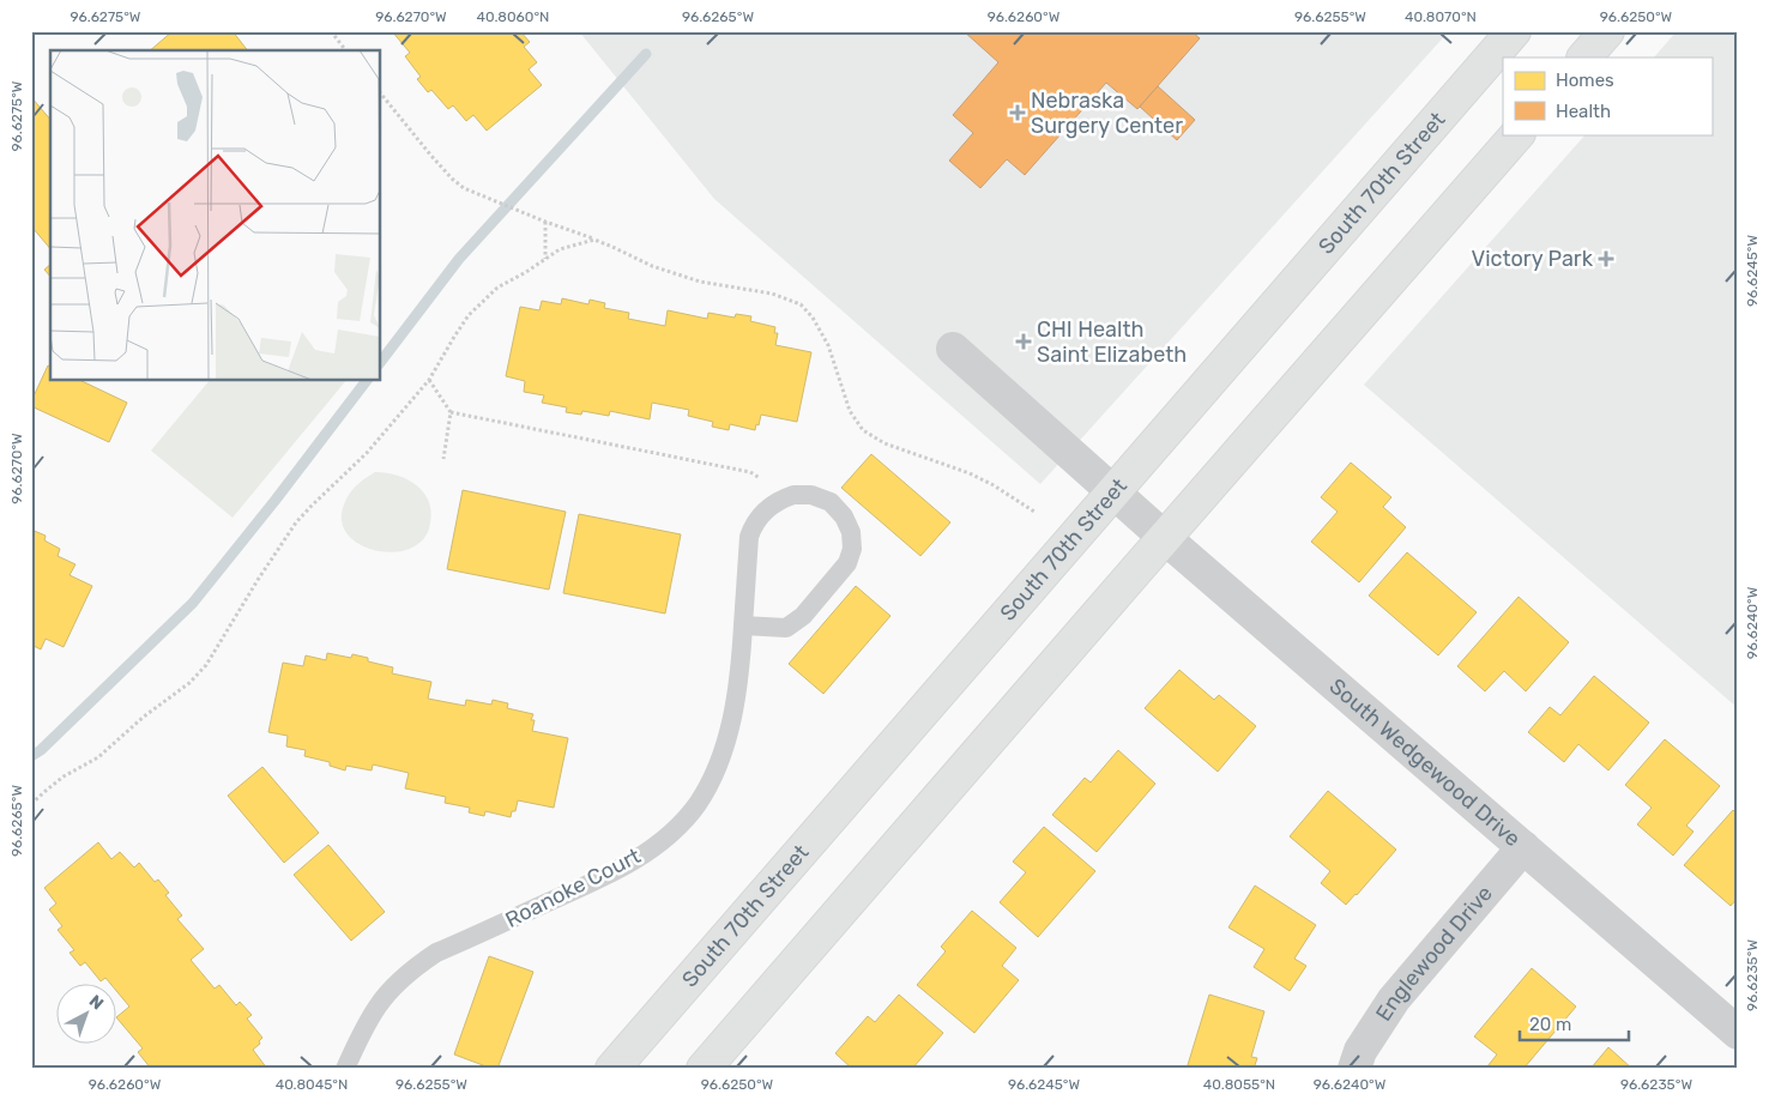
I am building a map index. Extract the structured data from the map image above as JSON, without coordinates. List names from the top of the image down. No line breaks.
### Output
{"streets":{"main road":["South 70th Street"],"street":["South Wedgewood Drive","Englewood Drive"],"lane":["Roanoke Court"]},"crossings":[["South 70th Street","South Wedgewood Drive"],["South Wedgewood Drive","Englewood Drive"]],"places":{"health":["Nebraska Surgery Center","Victory Park","CHI Health Saint Elizabeth"]},"legend":["Homes","Health"],"scale_bar":"20 m","north":"top right","coordinates":["96.6275°W","96.6270°W","40.8060°N","96.6265°W","96.6260°W","96.6255°W","40.8070°N","96.6250°W","96.6245°W","96.6240°W","96.6235°W","40.8045°N","40.8055°N"]}
